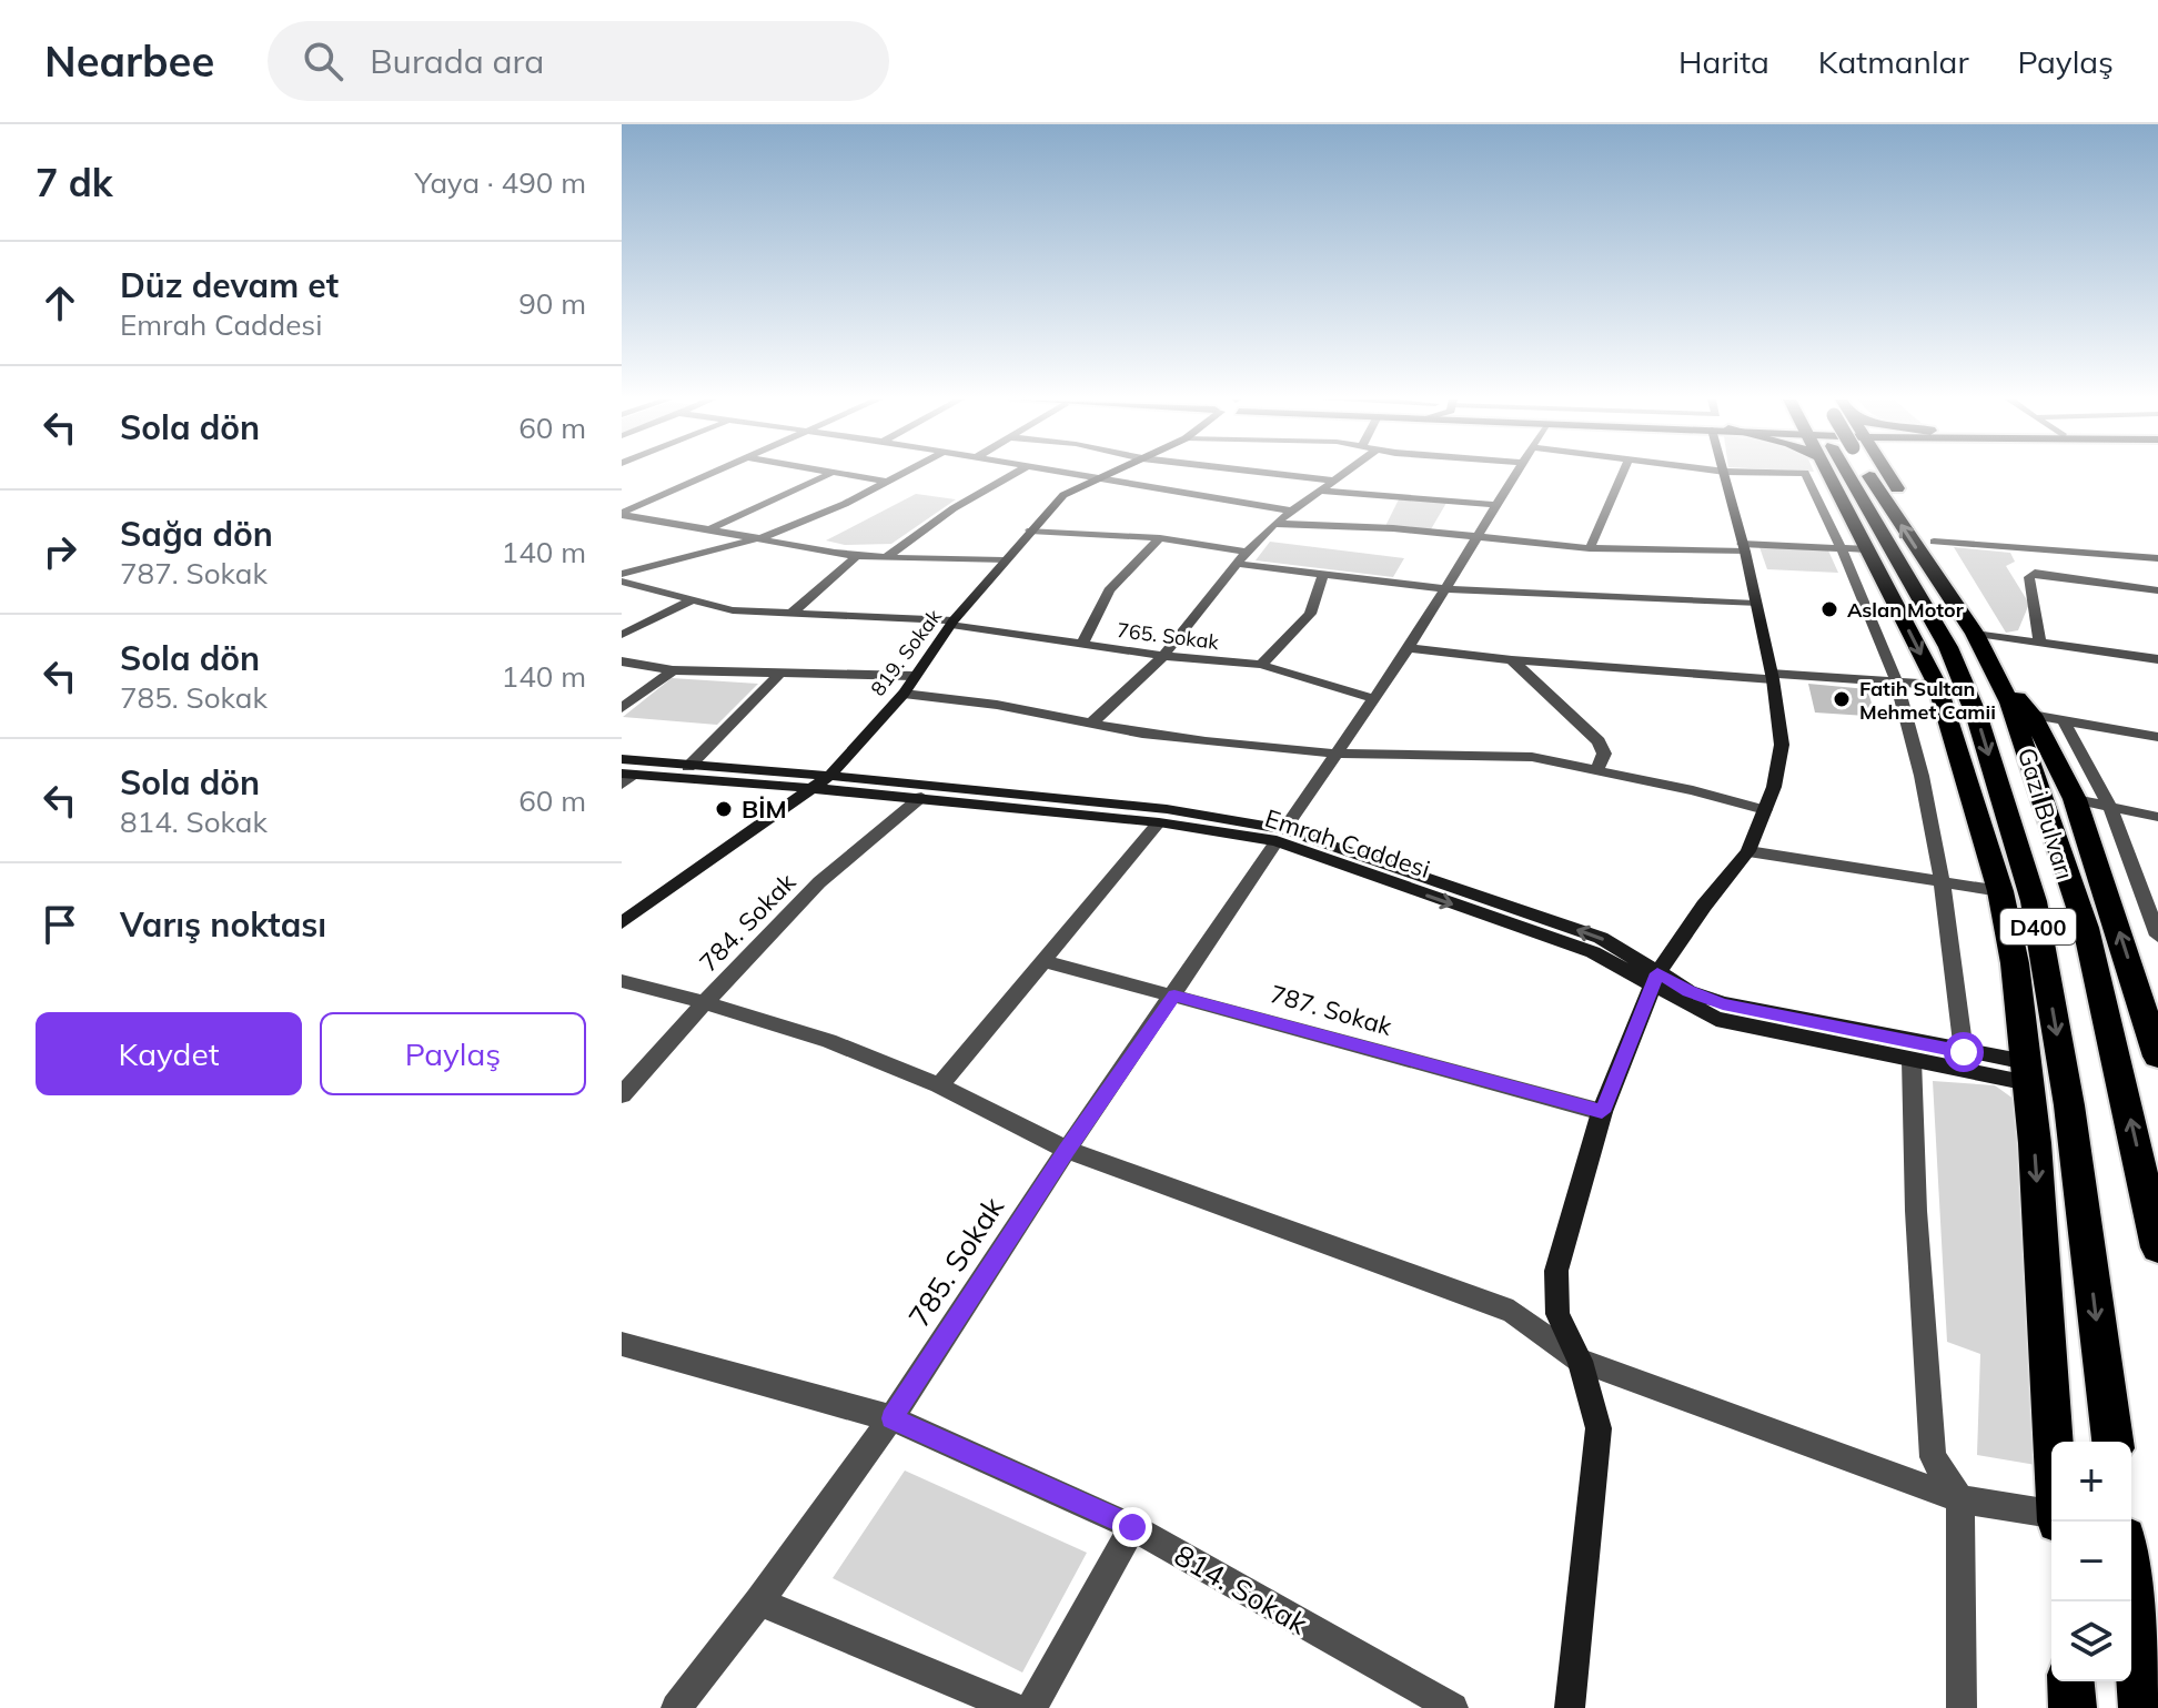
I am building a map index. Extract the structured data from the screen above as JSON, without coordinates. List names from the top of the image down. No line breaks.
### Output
{"streets":{"highway":["Gazi Bulvarı","D400"],"street":["765. Sokak","819. Sokak","Emrah Caddesi","784. Sokak","787. Sokak","785. Sokak","814. Sokak"]},"crossings":[["765. Sokak","819. Sokak"],["765. Sokak","785. Sokak"],["819. Sokak","Emrah Caddesi"],["Emrah Caddesi","784. Sokak"],["Emrah Caddesi","785. Sokak"],["787. Sokak","785. Sokak"],["785. Sokak","814. Sokak"]],"places":["Aslan Motor","Fatih Sultan Mehmet Camii","BİM"],"page":{"header":"Nearbee","search":"Burada ara","nav":["Harita","Katmanlar","Paylaş"],"heading":["7 dk","Yaya · 490 m"],"list":[["Düz devam et","Emrah Caddesi","90 m"],["Sola dön","60 m"],["Sağa dön","787. Sokak","140 m"],["Sola dön","785. Sokak","140 m"],["Sola dön","814. Sokak","60 m"],"Varış noktası"],"buttons":["Kaydet","Paylaş"],"map_buttons":["+","−"]}}
